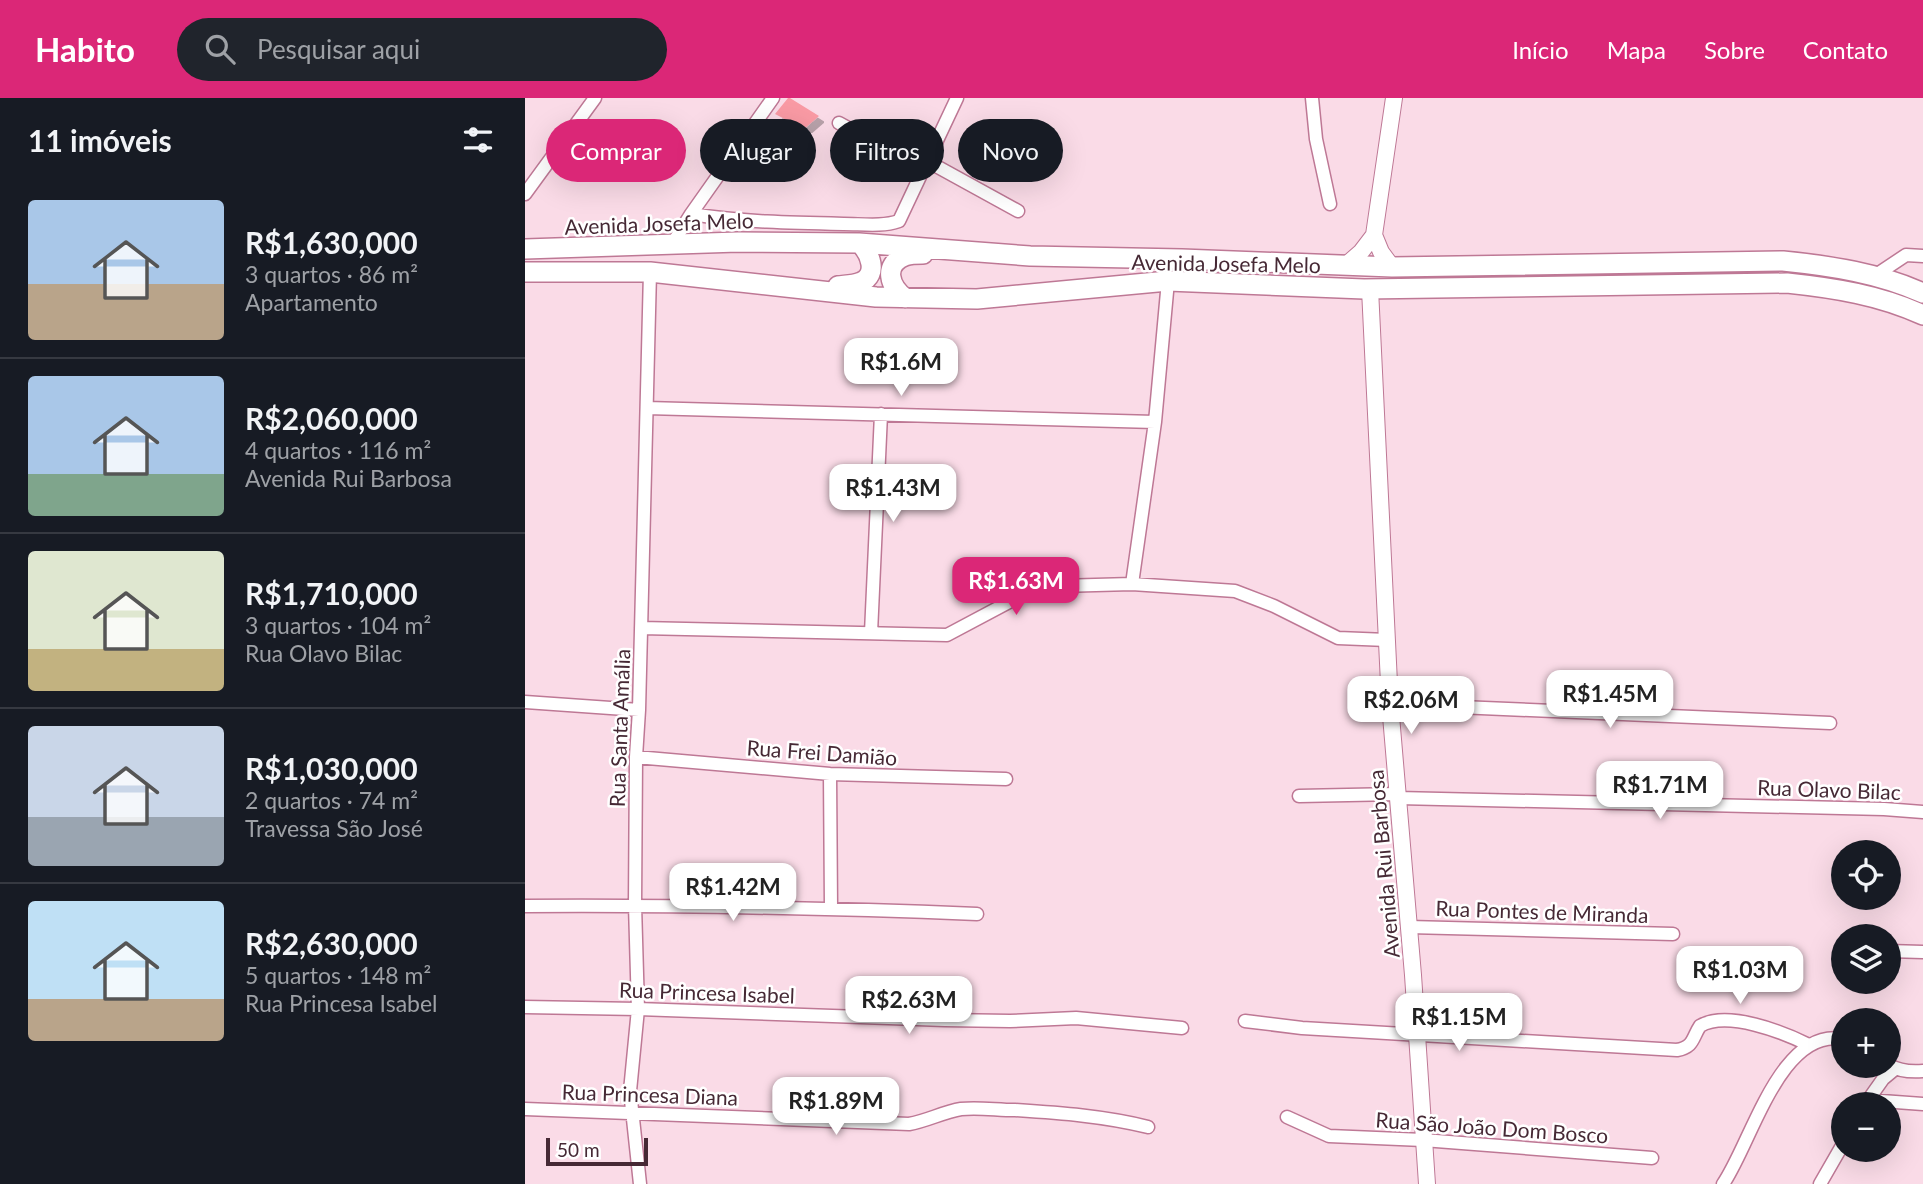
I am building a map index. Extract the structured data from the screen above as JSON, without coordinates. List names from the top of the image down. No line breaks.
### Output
{"streets":{"main road":["Avenida Josefa Melo"],"street":["Rua Santa Amália","Rua Frei Damião","Rua Olavo Bilac","Avenida Rui Barbosa","Rua Pontes de Miranda","Rua Princesa Isabel","Rua Princesa Diana","Rua São João Dom Bosco"]},"crossings":[["Avenida Josefa Melo","Rua Santa Amália"],["Avenida Josefa Melo","Avenida Rui Barbosa"],["Rua Santa Amália","Rua Frei Damião"],["Rua Santa Amália","Rua Princesa Isabel"],["Rua Santa Amália","Rua Princesa Diana"],["Rua Olavo Bilac","Avenida Rui Barbosa"],["Avenida Rui Barbosa","Rua Pontes de Miranda"],["Avenida Rui Barbosa","Rua São João Dom Bosco"]],"scale_bar":"50 m","page":{"header":"Habito","search":"Pesquisar aqui","nav":["Início","Mapa","Sobre","Contato"],"heading":"11 imóveis","chip":["Comprar","Alugar","Filtros","Novo"],"list":[{"name":"R$1,630,000","note":"3 quartos · 86 m² · Apartamento"},{"name":"R$2,060,000","note":"4 quartos · 116 m² · Avenida Rui Barbosa"},{"name":"R$1,710,000","note":"3 quartos · 104 m² · Rua Olavo Bilac"},{"name":"R$1,030,000","note":"2 quartos · 74 m² · Travessa São José"},{"name":"R$2,630,000","note":"5 quartos · 148 m² · Rua Princesa Isabel"}],"price":["R$1.6M","R$1.43M","R$1.63M","R$1.45M","R$2.06M","R$1.71M","R$1.42M","R$1.03M","R$2.63M","R$1.15M","R$1.89M"],"map_buttons":["+","−"],"scale":"50 m"}}
